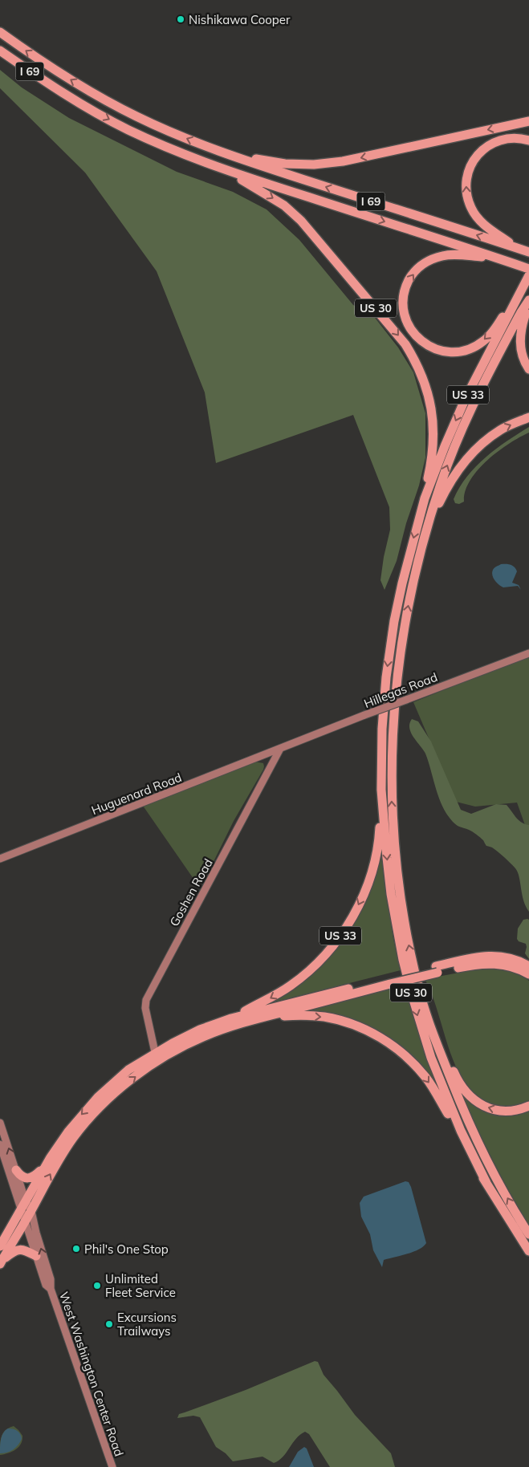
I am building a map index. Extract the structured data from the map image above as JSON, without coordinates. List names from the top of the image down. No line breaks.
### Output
{"streets":{"highway":["I 69","US 30","US 33"],"main road":["Hillegas Road","Huguenard Road","Goshen Road","West Washington Center Road"]},"crossings":[["I 69","US 30"],["US 30","US 33"],["US 33","Goshen Road"],["US 33","West Washington Center Road"],["Hillegas Road","Huguenard Road"],["Hillegas Road","Goshen Road"],["Huguenard Road","Goshen Road"]],"places":["Nishikawa Cooper","Phil's One Stop","Unlimited Fleet Service","Excursions Trailways"]}
